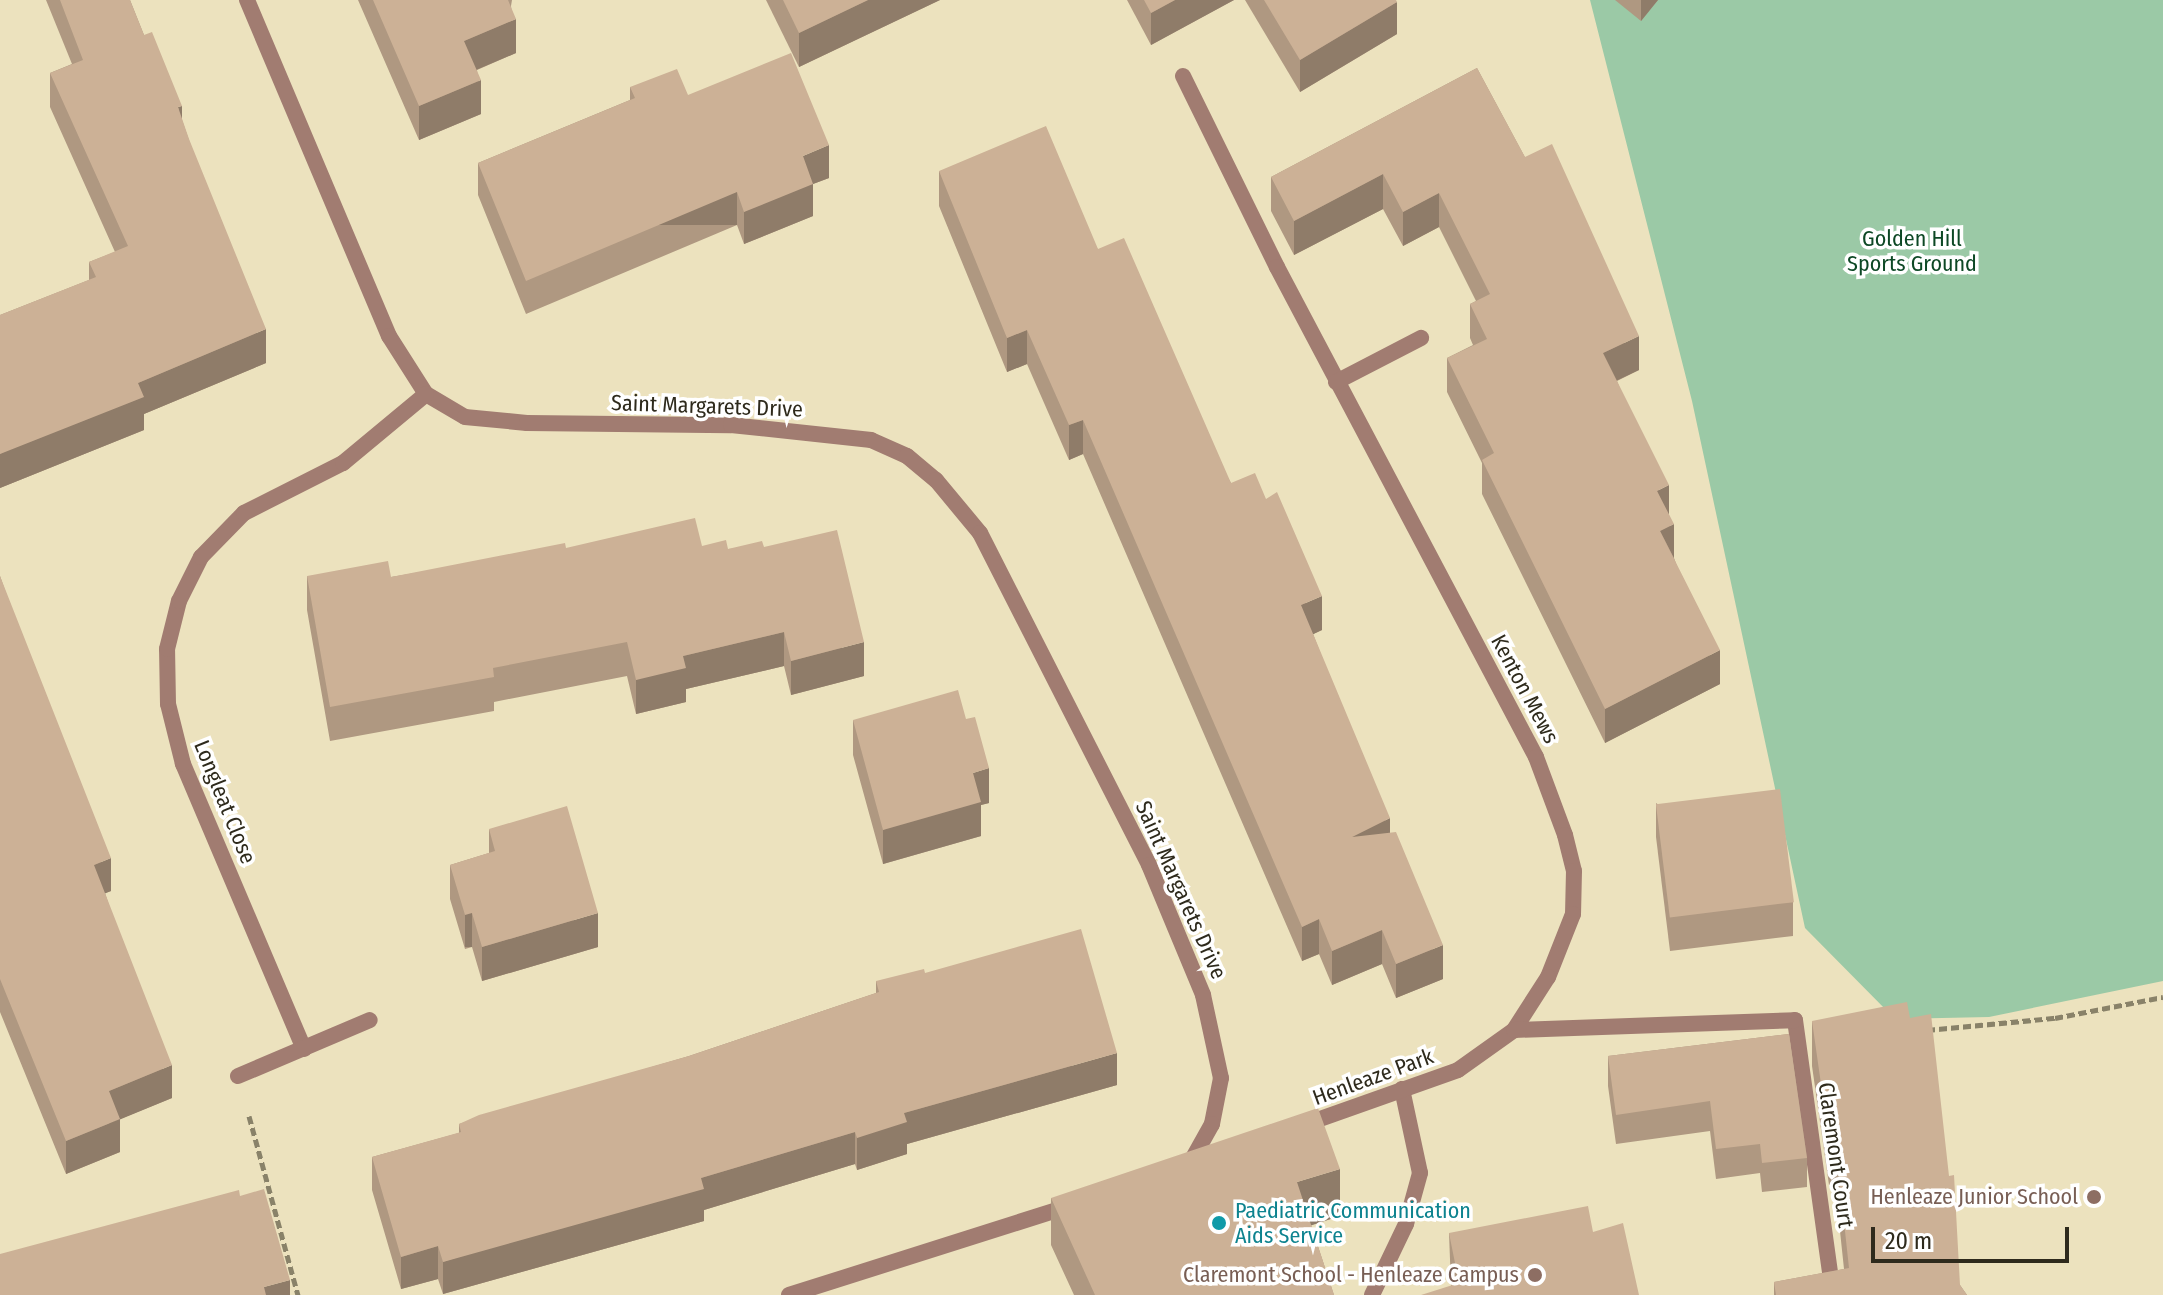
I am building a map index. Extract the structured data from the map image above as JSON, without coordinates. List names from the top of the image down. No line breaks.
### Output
{"streets":{"street":["Saint Margarets Drive","Kenton Mews","Longleat Close","Henleaze Park","Claremont Court"]},"crossings":[["Saint Margarets Drive","Longleat Close"],["Kenton Mews","Henleaze Park"],["Kenton Mews","Claremont Court"],["Henleaze Park","Claremont Court"]],"parks":["Golden Hill Sports Ground"],"places":["Henleaze Junior School","Paediatric Communication Aids Service","Claremont School - Henleaze Campus"],"scale_bar":"20 m"}
